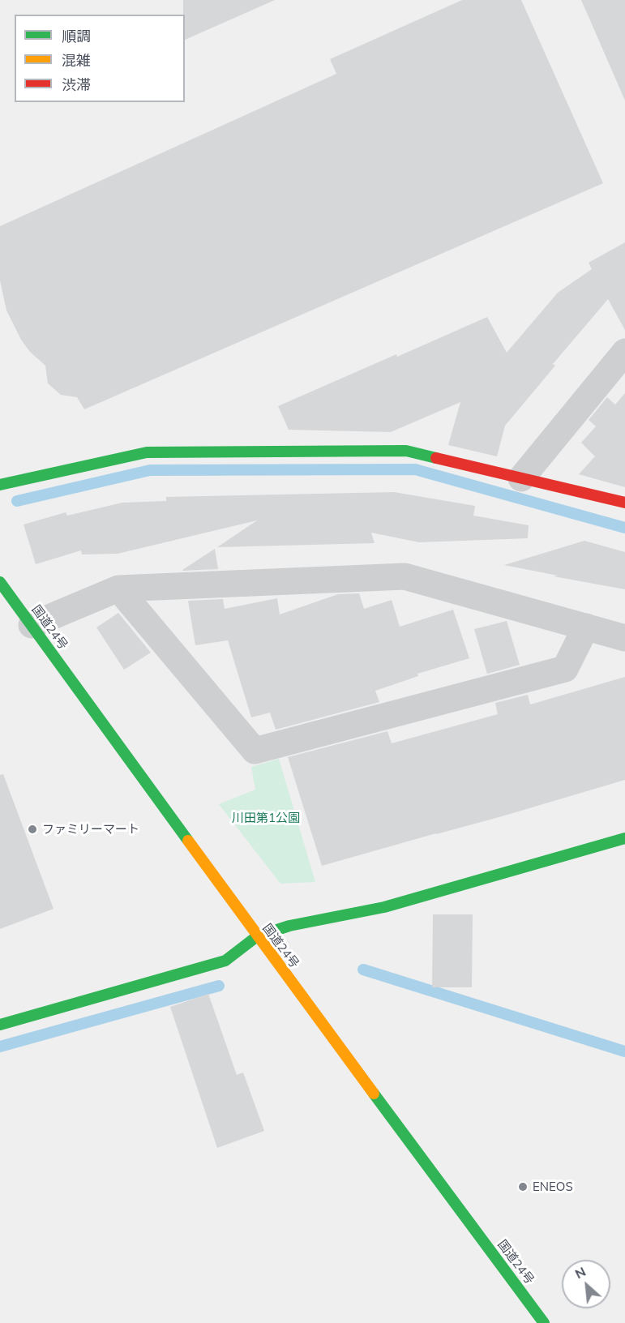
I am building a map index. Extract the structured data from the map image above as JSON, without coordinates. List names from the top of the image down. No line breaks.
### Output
{"streets":{"main road":["国道24号"]},"parks":["川田第1公園"],"places":["ファミリーマート","ENEOS"],"legend":["順調","混雑","渋滞"],"north":"top left"}
